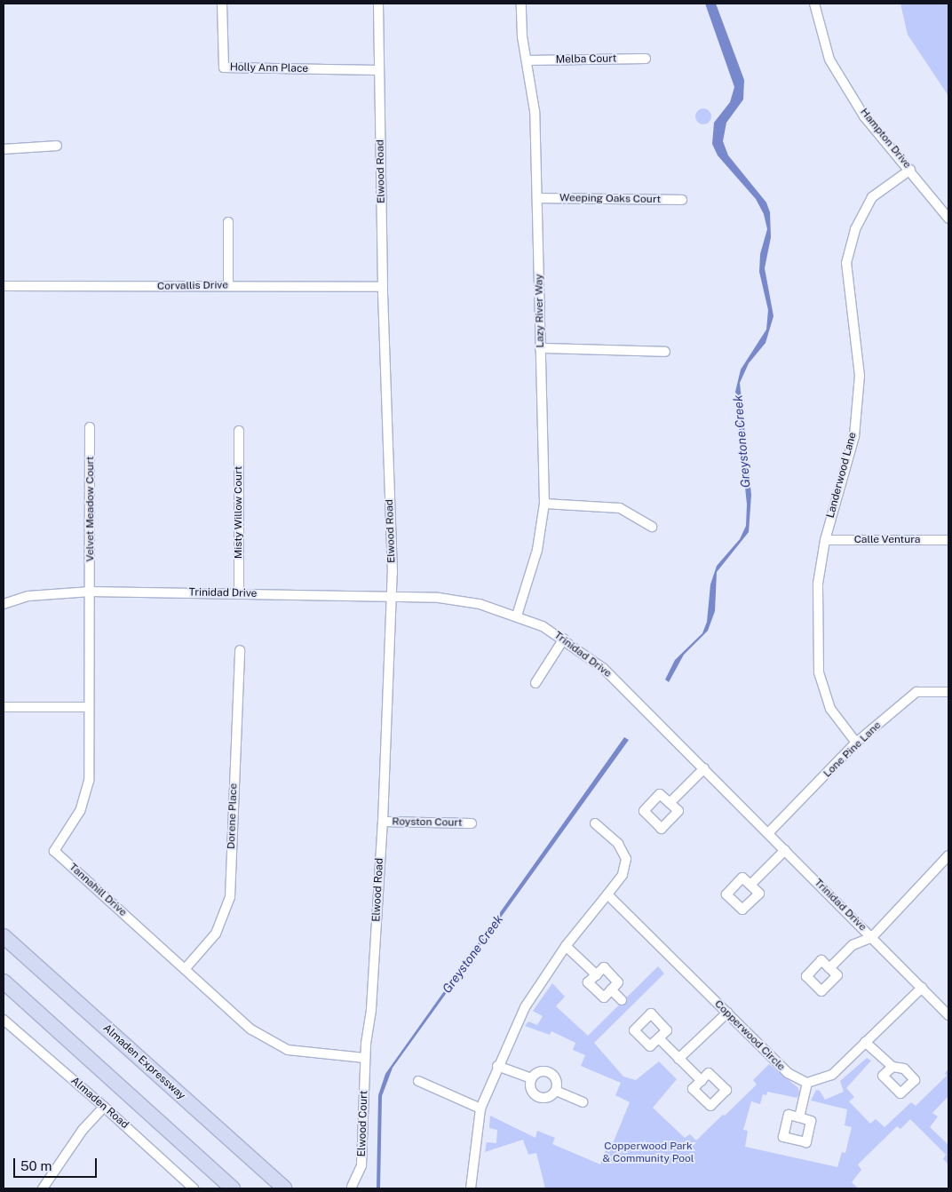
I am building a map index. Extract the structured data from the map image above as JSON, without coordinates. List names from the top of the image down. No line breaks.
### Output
{"streets":{"main road":["Almaden Expressway"],"street":["Melba Court","Holly Ann Place","Hampton Drive","Elwood Road","Weeping Oaks Court","Corvallis Drive","Lazy River Way","Landerwood Lane","Velvet Meadow Court","Misty Willow Court","Calle Ventura","Trinidad Drive","Lone Pine Lane","Dorene Place","Royston Court","Tannahill Drive","Copperwood Circle","Almaden Road","Elwood Court"]},"crossings":[["Melba Court","Lazy River Way"],["Holly Ann Place","Elwood Road"],["Hampton Drive","Landerwood Lane"],["Elwood Road","Corvallis Drive"],["Elwood Road","Trinidad Drive"],["Elwood Road","Royston Court"],["Elwood Road","Tannahill Drive"],["Elwood Road","Elwood Court"],["Weeping Oaks Court","Lazy River Way"],["Lazy River Way","Trinidad Drive"],["Landerwood Lane","Calle Ventura"],["Landerwood Lane","Lone Pine Lane"],["Velvet Meadow Court","Trinidad Drive"],["Velvet Meadow Court","Tannahill Drive"],["Misty Willow Court","Trinidad Drive"],["Trinidad Drive","Lone Pine Lane"],["Trinidad Drive","Tannahill Drive"],["Dorene Place","Tannahill Drive"],["Tannahill Drive","Elwood Court"]],"water":["Greystone Creek"],"parks":["Copperwood Park & Community Pool"],"scale_bar":"50 m"}
